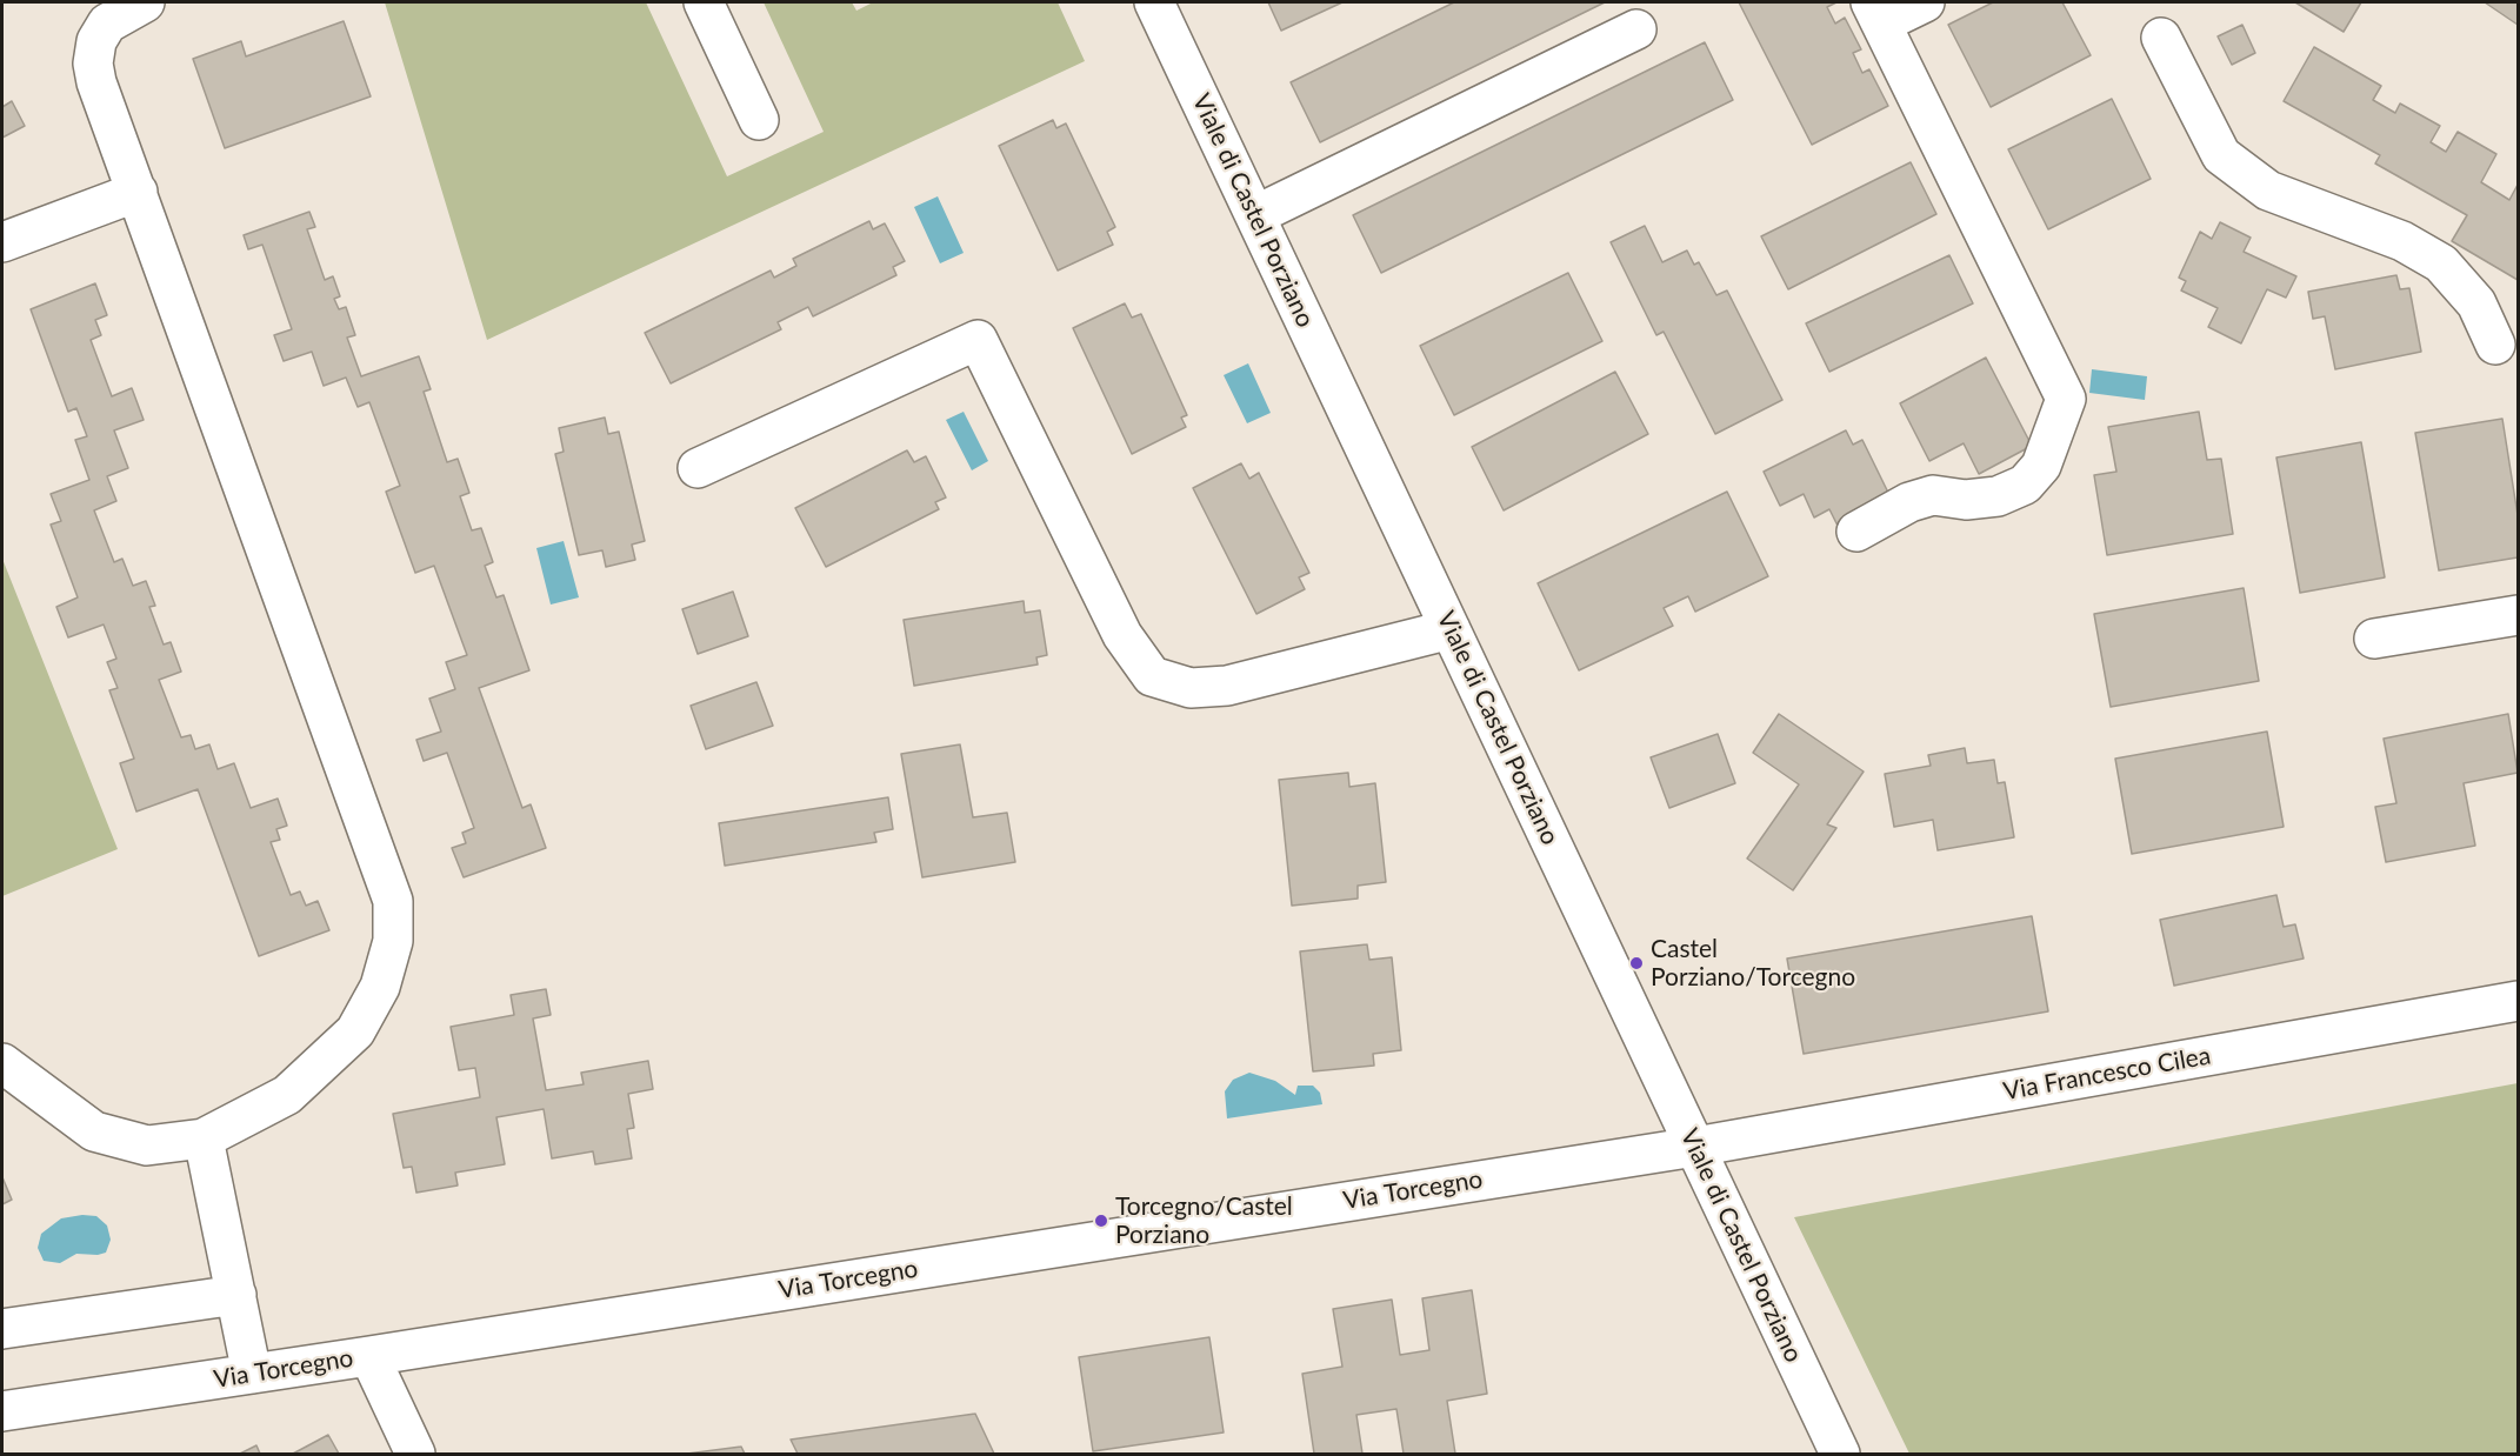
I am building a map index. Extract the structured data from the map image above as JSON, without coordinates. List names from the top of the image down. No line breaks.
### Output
{"streets":{"street":["Viale di Castel Porziano","Via Francesco Cilea","Via Torcegno"]},"crossings":[["Viale di Castel Porziano","Via Francesco Cilea"],["Viale di Castel Porziano","Via Torcegno"],["Via Francesco Cilea","Via Torcegno"]],"places":["Castel Porziano/Torcegno","Torcegno/Castel Porziano"]}
